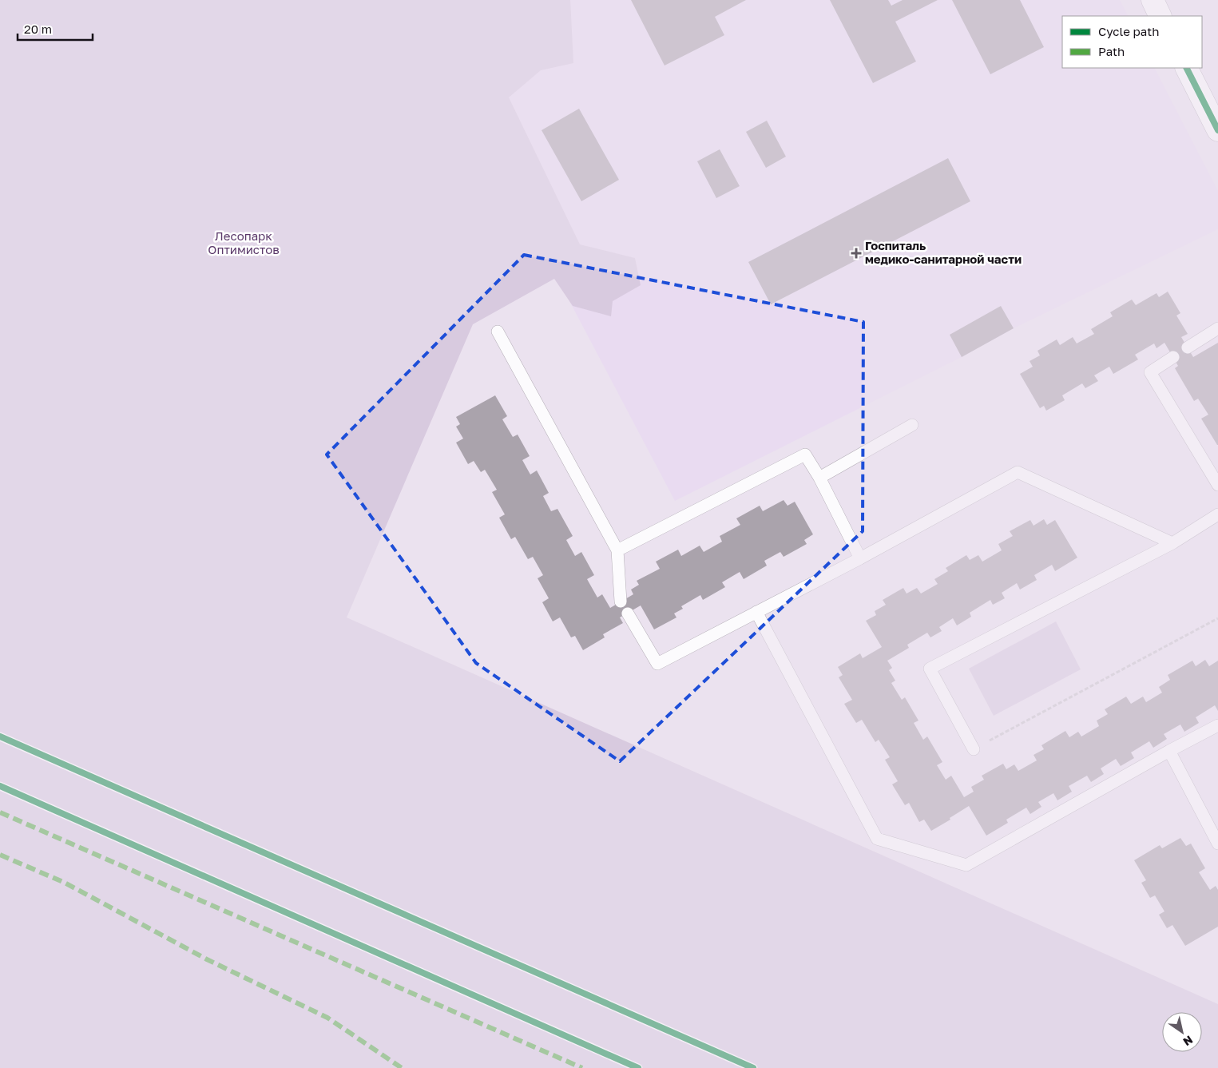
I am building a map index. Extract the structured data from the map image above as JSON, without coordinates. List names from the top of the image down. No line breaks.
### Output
{"parks":["Лесопарк Оптимистов"],"places":{"health":["Госпиталь медико-санитарной части"]},"legend":["Cycle path","Path"],"scale_bar":"20 m","north":"bottom right"}
